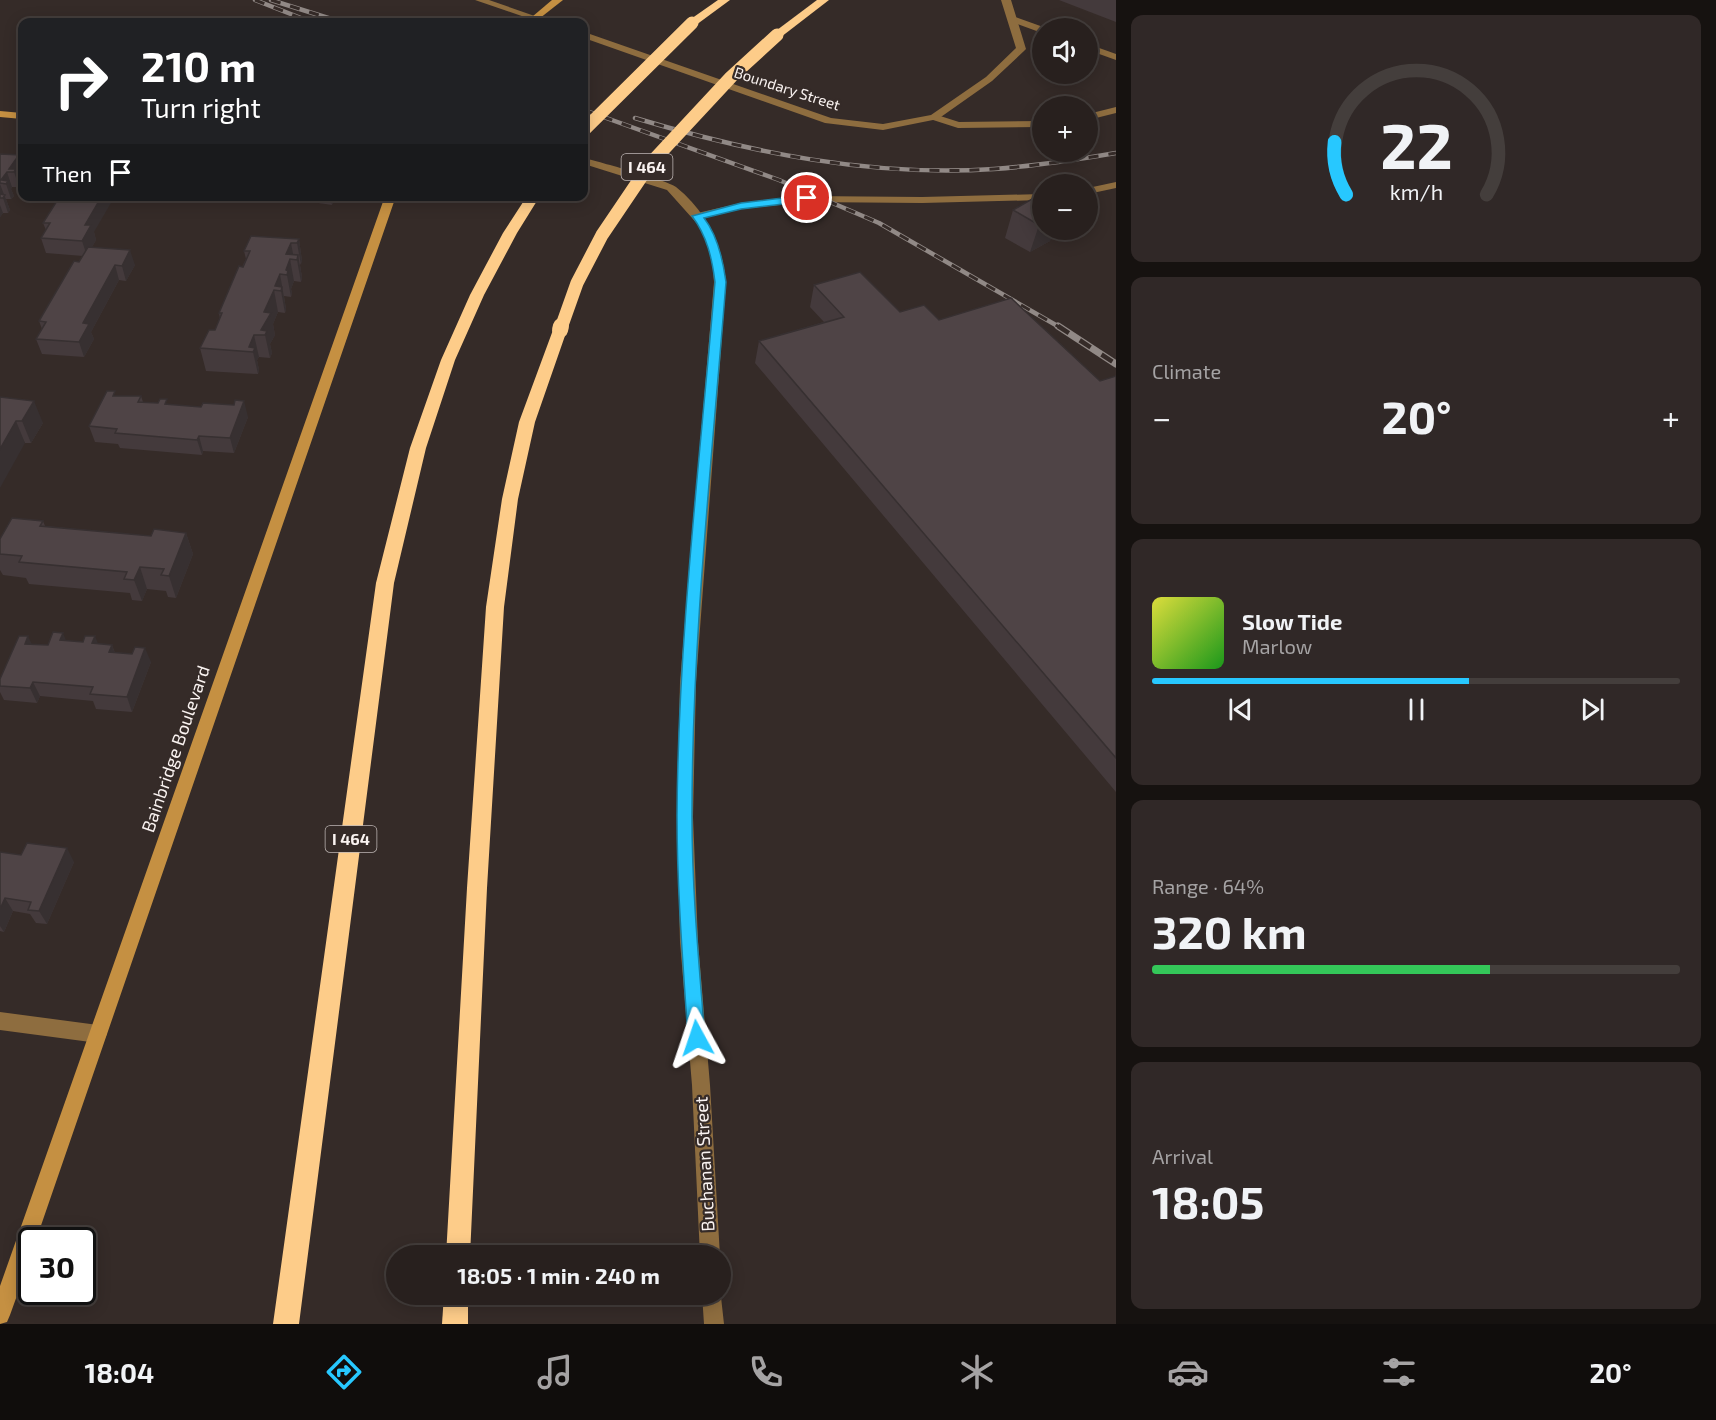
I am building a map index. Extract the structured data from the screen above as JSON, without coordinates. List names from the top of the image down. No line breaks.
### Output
{"streets":{"highway":["I 464"],"street":["Boundary Street","Bainbridge Boulevard","Buchanan Street"]},"page":{"map_buttons":["+","−"],"turn":["210 m","Turn right"],"then":"Then","tile":["Climate",["Range · 64%","320 km"],["Arrival","18:05"]],"heat":["−","20°","+"],"song":["Slow Tide","Marlow"],"limit":"30","trip":"18:05 · 1 min · 240 m","tabs":["18:04","20°"],"gauge":["22","km/h"]}}
